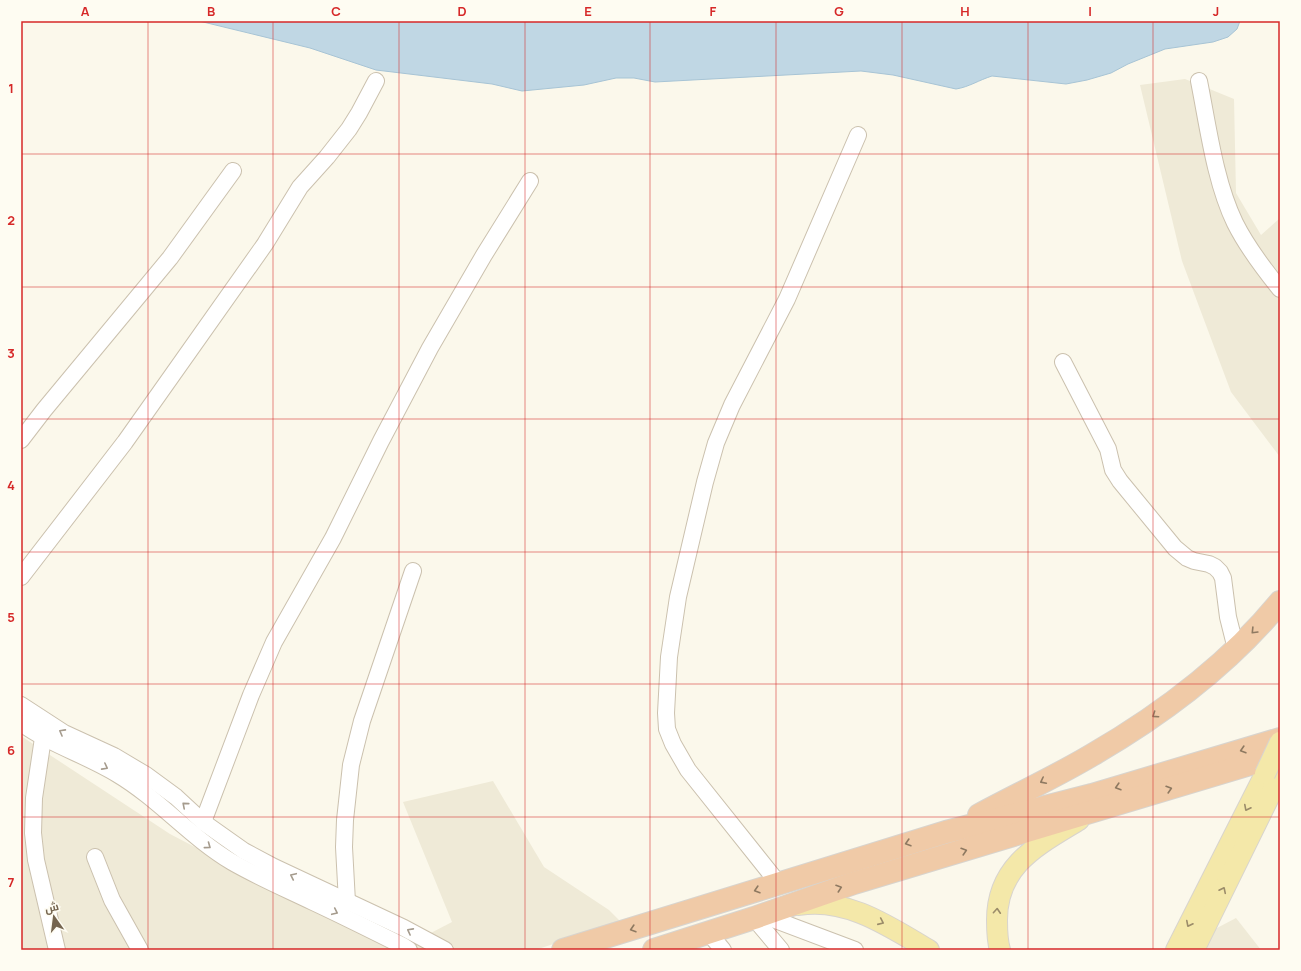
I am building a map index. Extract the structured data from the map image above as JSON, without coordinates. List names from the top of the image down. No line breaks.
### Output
{"north":"top","grid":{"columns":["A","B","C","D","E","F","G","H","I","J"],"rows":["1","2","3","4","5","6","7"]}}
